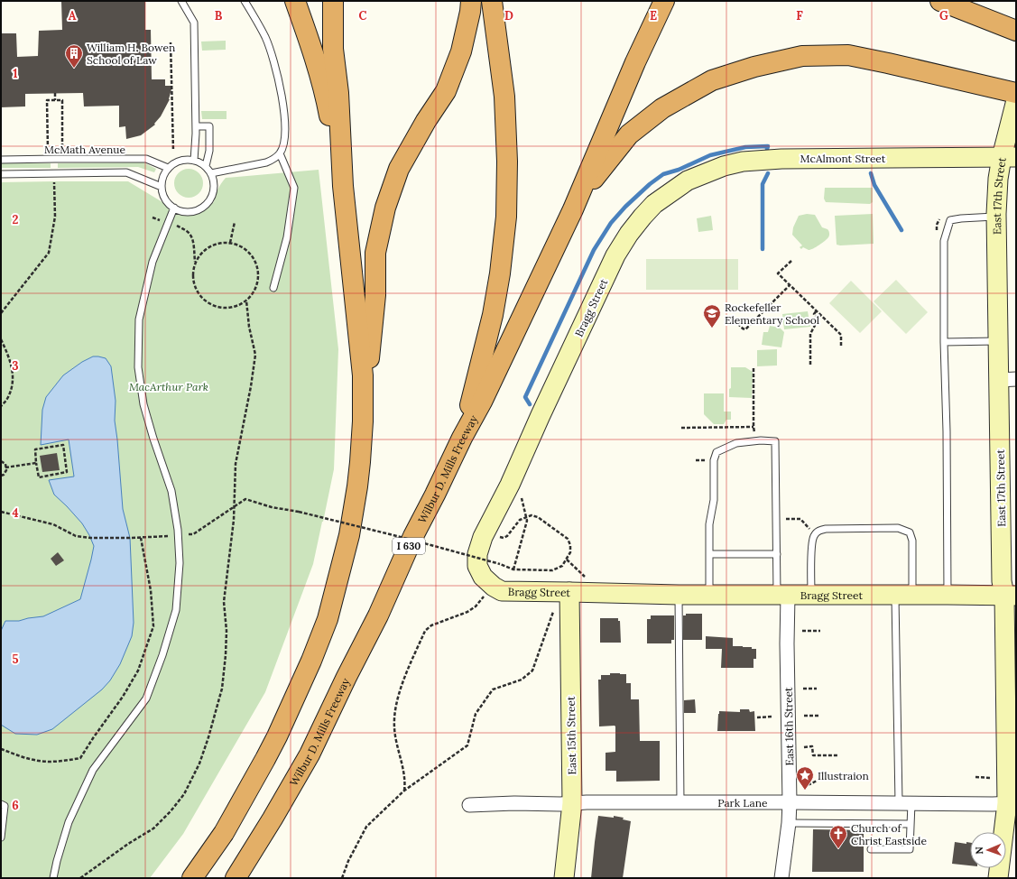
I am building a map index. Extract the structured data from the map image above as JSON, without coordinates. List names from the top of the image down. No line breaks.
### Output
{"streets":{"highway":["Wilbur D. Mills Freeway","I 630"],"street":["McAlmont Street","East 17th Street","Bragg Street","East 16th Street","East 15th Street","Park Lane"],"lane":["McMath Avenue"]},"crossings":[["McAlmont Street","East 17th Street"],["McAlmont Street","Bragg Street"],["East 17th Street","Bragg Street"],["East 17th Street","Park Lane"],["Bragg Street","East 16th Street"],["Bragg Street","East 15th Street"],["East 16th Street","Park Lane"],["East 15th Street","Park Lane"]],"parks":["MacArthur Park"],"places":{"building":["William H. Bowen School of Law"],"school or university":["Rockefeller Elementary School"],"place":["Illustraion"],"church":["Church of Christ Eastside"]},"north":"left","grid":{"columns":["A","B","C","D","E","F","G"],"rows":["1","2","3","4","5","6"]}}
